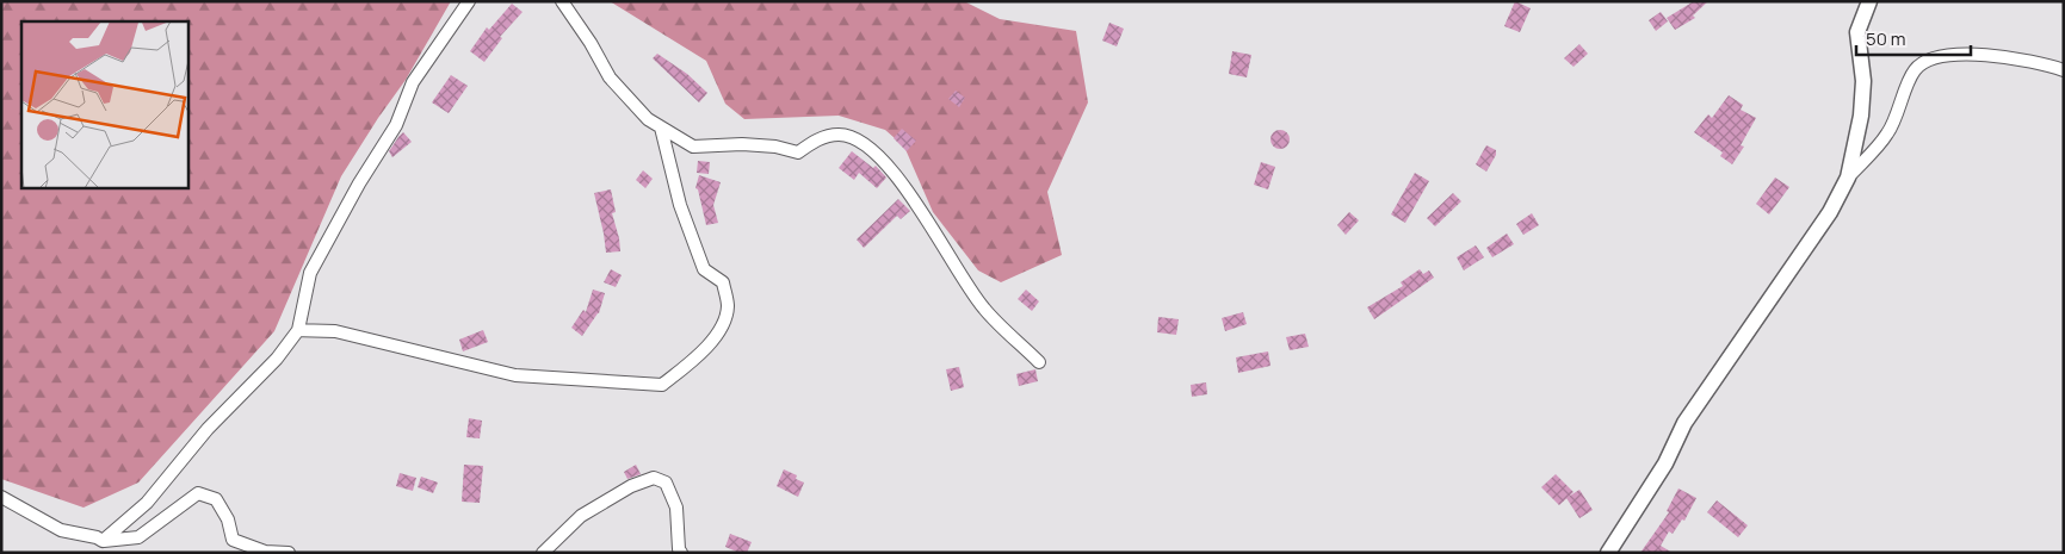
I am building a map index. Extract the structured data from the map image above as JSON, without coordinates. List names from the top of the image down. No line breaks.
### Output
{"scale_bar":"50 m"}
